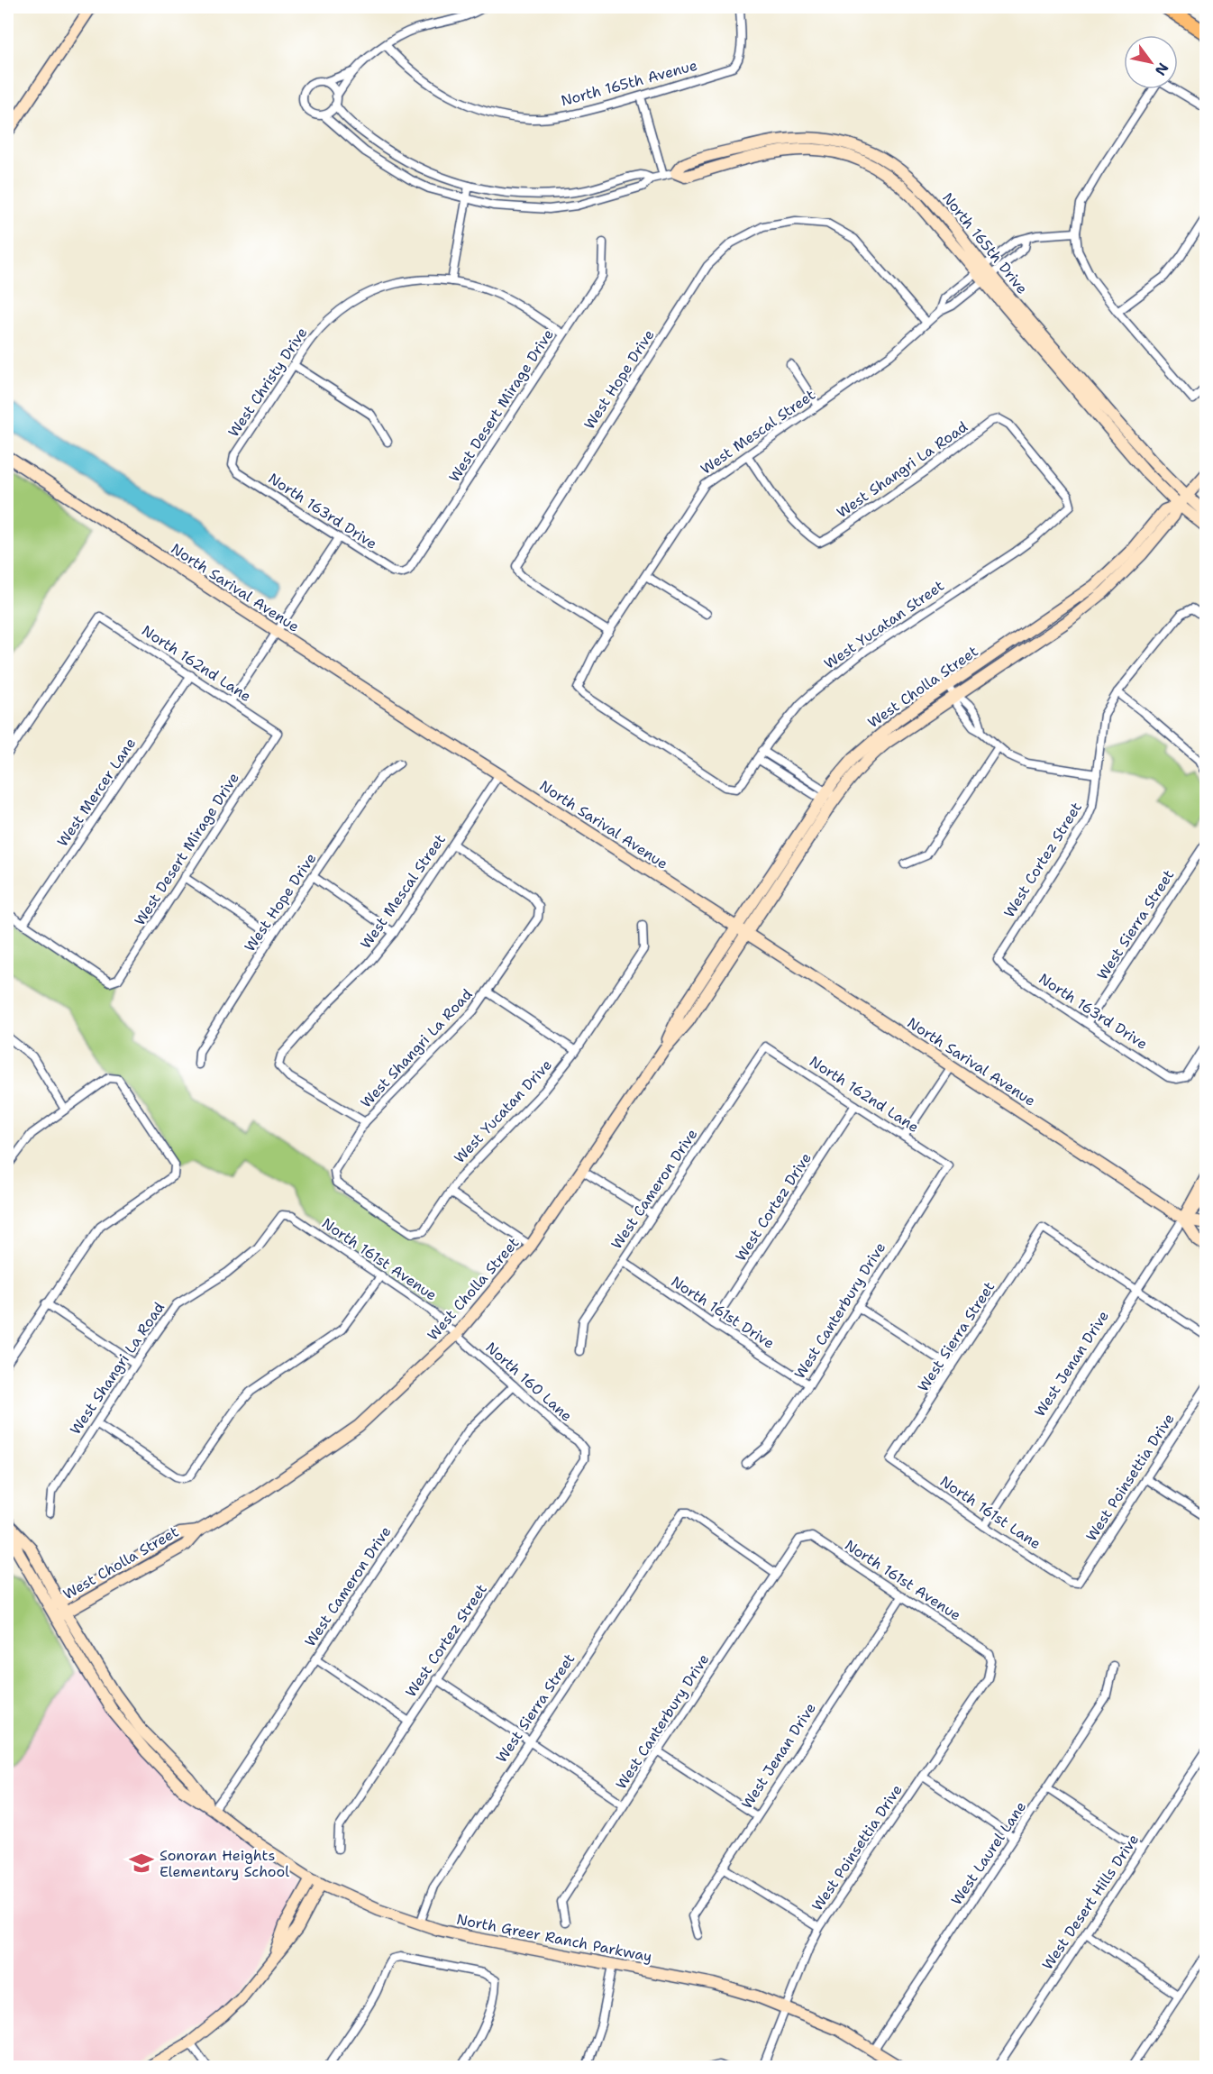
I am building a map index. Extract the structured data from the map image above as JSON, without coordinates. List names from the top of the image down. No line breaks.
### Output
{"streets":{"street":["North 165th Avenue","North 165th Drive","West Hope Drive","West Christy Drive","West Desert Mirage Drive","West Mescal Street","West Shangri La Road","North 163rd Drive","North Sarival Avenue","West Yucatan Street","North 162nd Lane","West Cholla Street","West Mercer Lane","West Cortez Street","West Sierra Street","West Yucatan Drive","West Cameron Drive","West Cortez Drive","North 161st Avenue","West Canterbury Drive","North 161st Drive","West Jenan Drive","North 160 Lane","West Poinsettia Drive","North 161st Lane","West Laurel Lane","West Desert Hills Drive","North Greer Ranch Parkway"]},"crossings":[["North 165th Drive","West Mescal Street"],["North 165th Drive","West Cholla Street"],["West Hope Drive","West Mescal Street"],["West Christy Drive","West Desert Mirage Drive"],["West Christy Drive","North 163rd Drive"],["West Desert Mirage Drive","North 163rd Drive"],["West Desert Mirage Drive","North 162nd Lane"],["West Desert Mirage Drive","West Mercer Lane"],["West Mescal Street","West Shangri La Road"],["West Mescal Street","North Sarival Avenue"],["West Mescal Street","West Yucatan Street"],["West Shangri La Road","West Yucatan Street"],["West Shangri La Road","West Yucatan Drive"],["West Shangri La Road","North 161st Avenue"],["North 163rd Drive","West Cortez Street"],["North 163rd Drive","West Sierra Street"],["North Sarival Avenue","West Cholla Street"],["North Sarival Avenue","West Jenan Drive"],["North 162nd Lane","West Mercer Lane"],["North 162nd Lane","West Cameron Drive"],["North 162nd Lane","West Cortez Drive"],["North 162nd Lane","West Canterbury Drive"],["West Cholla Street","North 161st Avenue"],["West Cholla Street","North 160 Lane"],["West Cholla Street","North Greer Ranch Parkway"],["West Cortez Street","North 160 Lane"],["West Sierra Street","West Canterbury Drive"],["West Sierra Street","West Jenan Drive"],["West Sierra Street","North 161st Lane"],["West Sierra Street","North Greer Ranch Parkway"],["West Cameron Drive","North 161st Drive"],["West Cameron Drive","North 160 Lane"],["West Cameron Drive","North Greer Ranch Parkway"],["West Cortez Drive","North 161st Drive"],["North 161st Avenue","West Canterbury Drive"],["North 161st Avenue","West Jenan Drive"],["North 161st Avenue","North 160 Lane"],["North 161st Avenue","West Poinsettia Drive"],["West Canterbury Drive","North 161st Drive"],["West Jenan Drive","North 161st Lane"],["West Poinsettia Drive","North 161st Lane"],["West Poinsettia Drive","North Greer Ranch Parkway"],["West Laurel Lane","North Greer Ranch Parkway"]],"places":{"school or university":["Sonoran Heights Elementary School"]},"north":"bottom right"}
